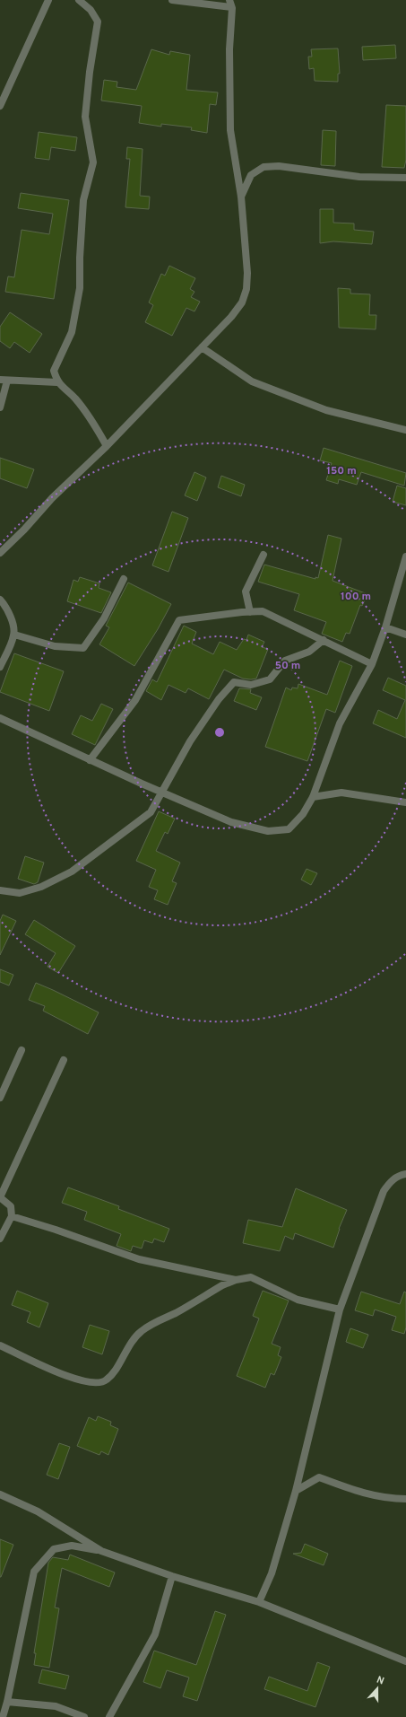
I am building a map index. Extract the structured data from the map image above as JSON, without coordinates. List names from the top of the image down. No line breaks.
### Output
{"north":"top","rings":["150 m","100 m","50 m"]}
